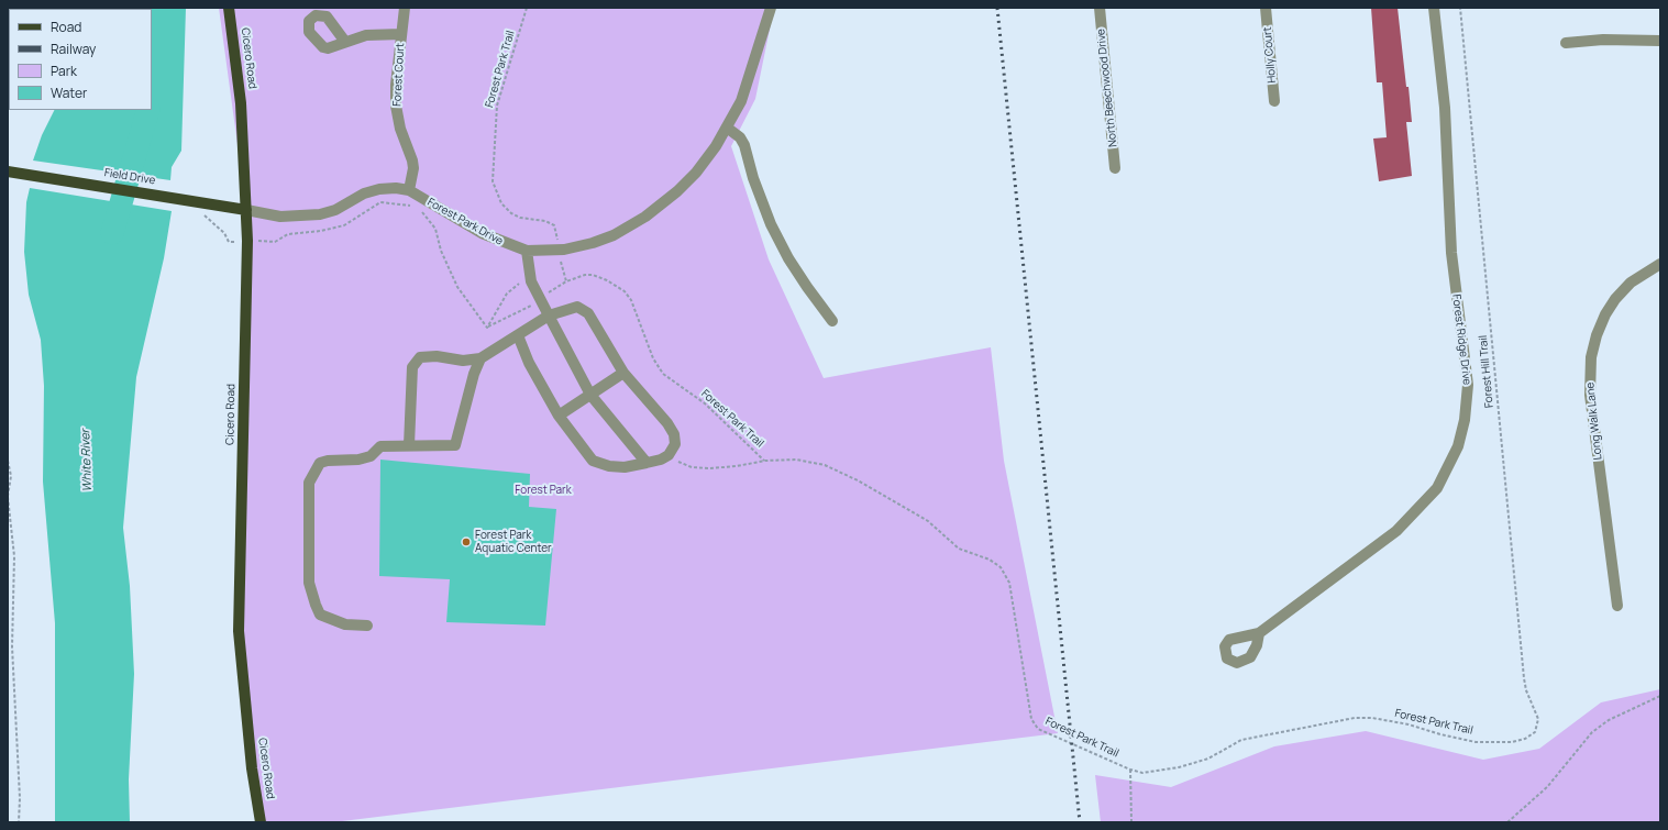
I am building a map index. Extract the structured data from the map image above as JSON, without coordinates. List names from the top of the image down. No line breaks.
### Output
{"streets":{"main road":["Cicero Road","Field Drive"],"street":["Holly Court","Forest Court","North Beechwood Drive","Forest Park Drive","Forest Ridge Drive","Long Walk Lane"],"path":["Forest Park Trail","Forest Hill Trail"]},"crossings":[["Cicero Road","Field Drive"],["Cicero Road","Forest Park Drive"],["Forest Park Trail","Forest Park Drive"],["Forest Park Trail","Forest Hill Trail"],["Forest Court","Forest Park Drive"],["Field Drive","Forest Park Drive"]],"water":["White River"],"parks":["Forest Park"],"places":["Forest Park Aquatic Center"],"legend":["Road","Railway","Park","Water"]}
